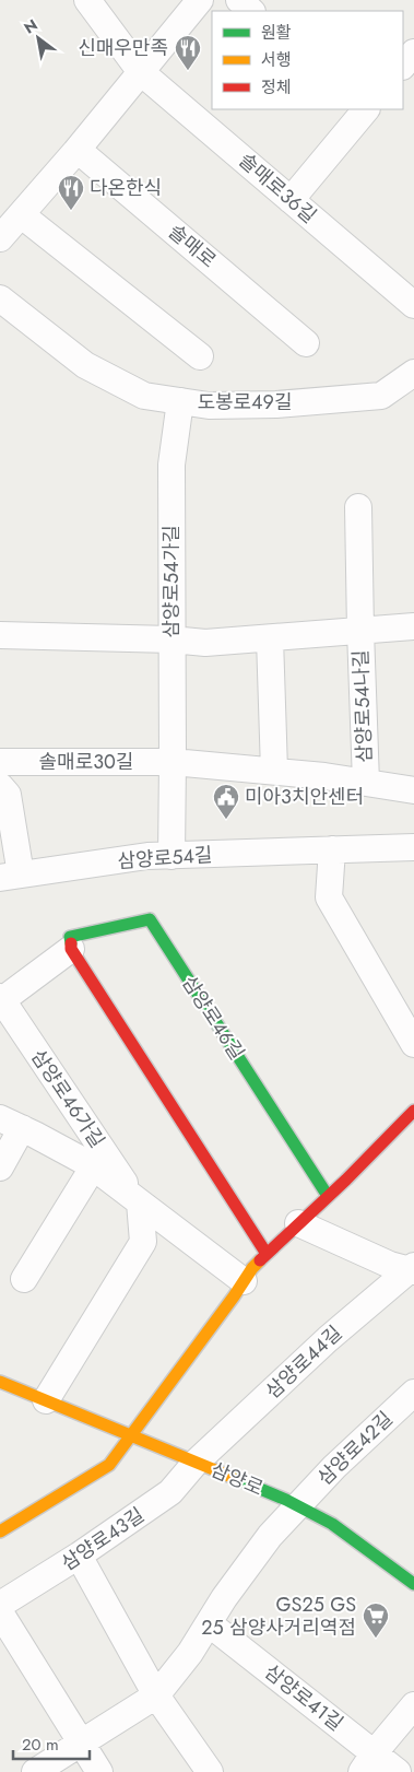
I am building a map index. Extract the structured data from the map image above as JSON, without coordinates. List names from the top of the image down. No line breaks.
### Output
{"streets":{"street":["솔매로36길","솔매로","도봉로49길","삼양로54가길","삼양로54나길","솔매로30길","삼양로54길","삼양로46길","삼양로46가길","삼양로44길","삼양로42길","삼양로","삼양로43길","삼양로41길"]},"crossings":[["도봉로49길","삼양로54가길"],["삼양로54가길","삼양로54나길"],["삼양로54가길","솔매로30길"],["삼양로54가길","삼양로54길"],["삼양로46길","삼양로46가길"],["삼양로44길","삼양로"],["삼양로44길","삼양로43길"],["삼양로42길","삼양로"],["삼양로","삼양로43길"]],"places":{"restaurant":["신매우만족","다온한식"],"public building":["미아3치안센터"],"supermarket":["GS25 GS 25 삼양사거리역점"]},"legend":["원활","서행","정체"],"scale_bar":"20 m","north":"top left"}
